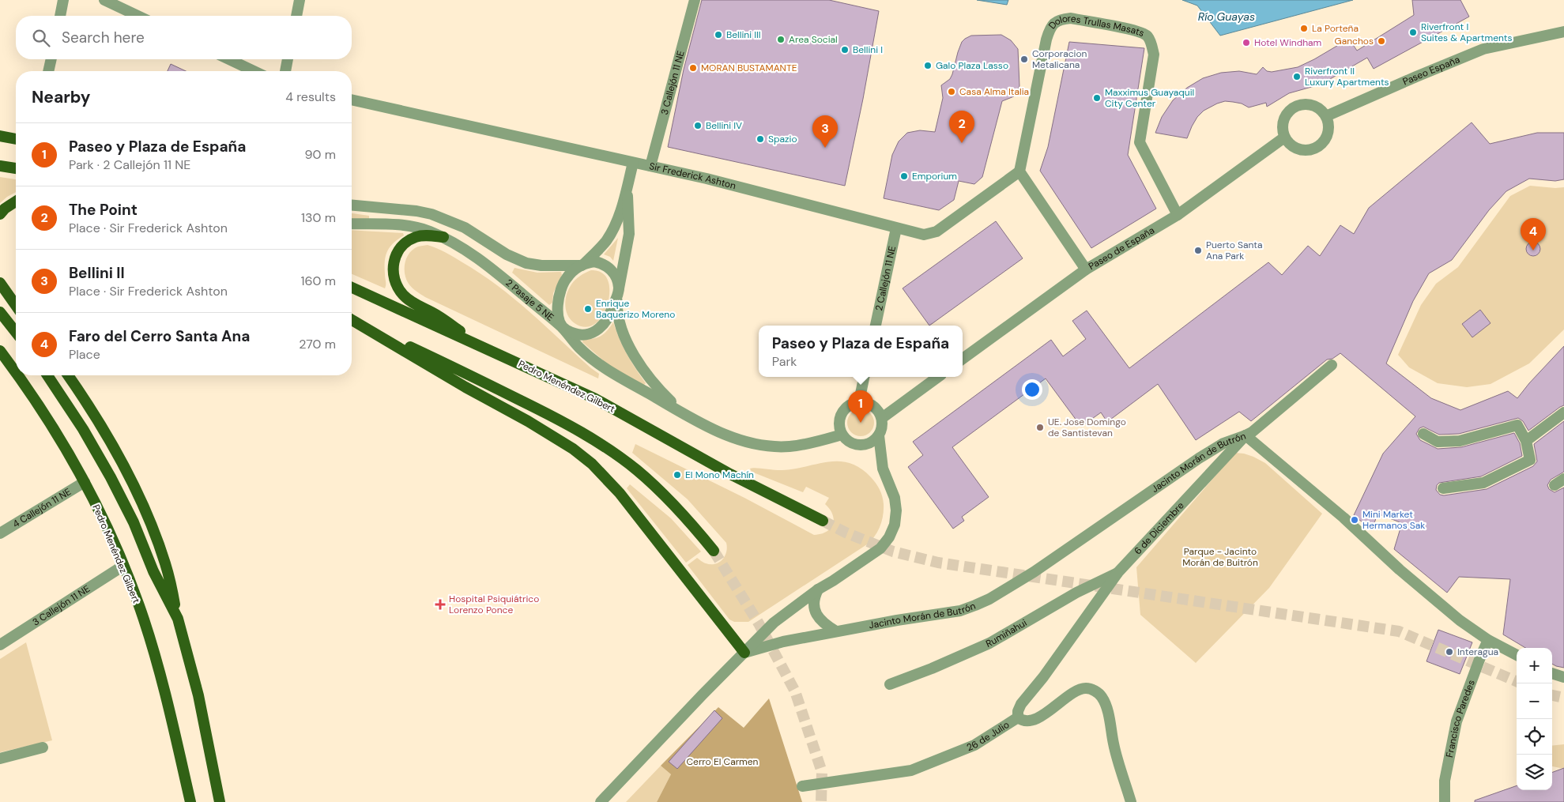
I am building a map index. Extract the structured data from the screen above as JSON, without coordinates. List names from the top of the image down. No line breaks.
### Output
{"streets":{"main road":["Pedro Menéndez Gilbert"],"street":["Dolores Trullas Masats","Paseo España","3 Callejón 11 NE","Sir Frederick Ashton","Paseo de España","2 Callejón 11 NE","2 Pasaje 5 NE","Jacinto Morán de Butrón","4 Callejón 11 NE","6 de Diciembre","Rumiñahui","Francisco Paredes","26 de Julio"]},"crossings":[["Dolores Trullas Masats","Sir Frederick Ashton"],["Dolores Trullas Masats","Paseo de España"],["Paseo España","Paseo de España"],["3 Callejón 11 NE","Sir Frederick Ashton"],["3 Callejón 11 NE","Pedro Menéndez Gilbert"],["Sir Frederick Ashton","2 Callejón 11 NE"],["2 Pasaje 5 NE","Jacinto Morán de Butrón"],["Pedro Menéndez Gilbert","4 Callejón 11 NE"],["Jacinto Morán de Butrón","6 de Diciembre"],["Jacinto Morán de Butrón","Francisco Paredes"],["6 de Diciembre","Rumiñahui"],["6 de Diciembre","26 de Julio"]],"water":["Río Guayas"],"parks":["Parque - Jacinto Morán de Buitrón","Cerro El Carmen"],"places":{"other":["La Porteña","Riverfront I Suites & Apartments","Bellini III","Area Social","Ganchos","Hotel Windham","Bellini I","Corporacion Metalicana","Galo Plaza Lasso","MORAN BUSTAMANTE","Riverfront II Luxury Apartments","Casa Alma Italia","Maxximus Guayaquil City Center","Bellini IV","Spazio","Emporium","Puerto Santa Ana Park","Enrique Baquerizo Moreno","UE. Jose Domingo de Santistevan","El Mono Machín","Mini Market Hermanos Sak","Interagua"],"health":["Hospital Psiquiátrico Lorenzo Ponce"]},"page":{"search":"Search here","heading":["Nearby","4 results"],"pins":["2","3","4","1"],"list":[{"mark":"1","name":"Paseo y Plaza de España","note":"Park · 2 Callejón 11 NE","value":"90 m"},{"mark":"2","name":"The Point","note":"Place · Sir Frederick Ashton","value":"130 m"},{"mark":"3","name":"Bellini II","note":"Place · Sir Frederick Ashton","value":"160 m"},{"mark":"4","name":"Faro del Cerro Santa Ana","note":"Place","value":"270 m"}],"popup":["Paseo y Plaza de España","Park"],"map_buttons":["+","−"]}}
